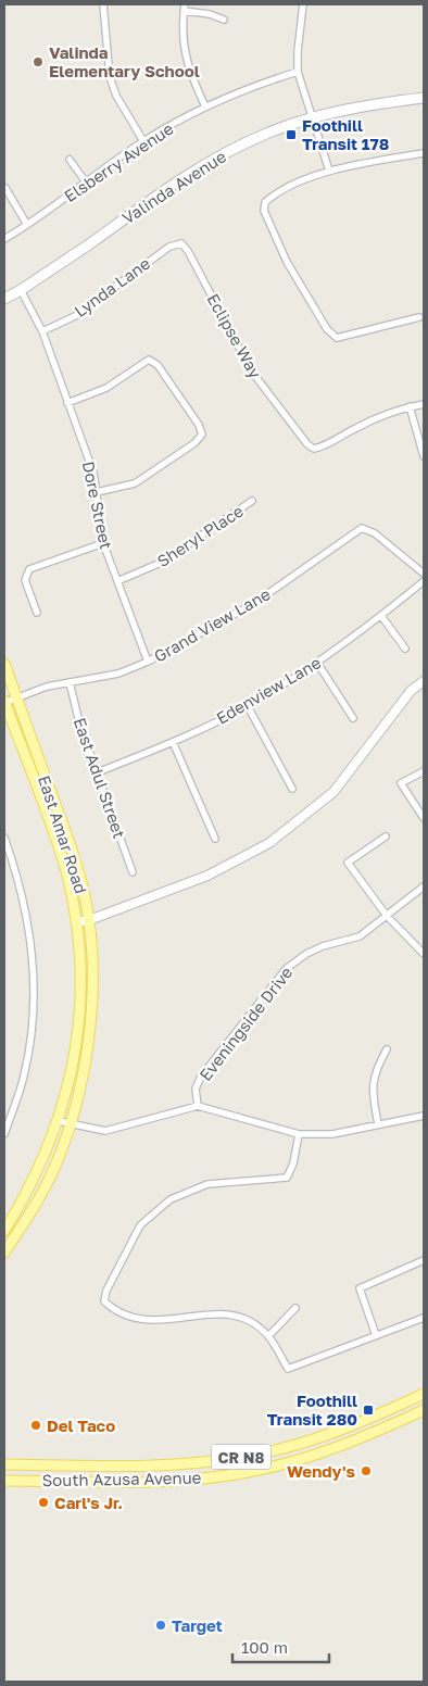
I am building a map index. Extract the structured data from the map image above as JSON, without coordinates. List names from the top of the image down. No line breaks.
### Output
{"streets":{"main road":["Valinda Avenue","East Amar Road","CR N8","South Azusa Avenue"],"street":["Elsberry Avenue","Lynda Lane","Eclipse Way","Dore Street","Sheryl Place","Grand View Lane","Edenview Lane","East Adul Street","Eveningside Drive"]},"crossings":[["Valinda Avenue","Dore Street"],["Lynda Lane","Eclipse Way"],["Lynda Lane","Dore Street"],["Dore Street","Sheryl Place"],["Dore Street","Grand View Lane"],["Grand View Lane","East Adul Street"],["Grand View Lane","East Amar Road"],["Edenview Lane","East Adul Street"]],"places":{"other":["Valinda Elementary School","Del Taco","Wendy's","Carl's Jr.","Target"],"transit":["Foothill Transit 178","Foothill Transit 280"]},"scale_bar":"100 m"}
